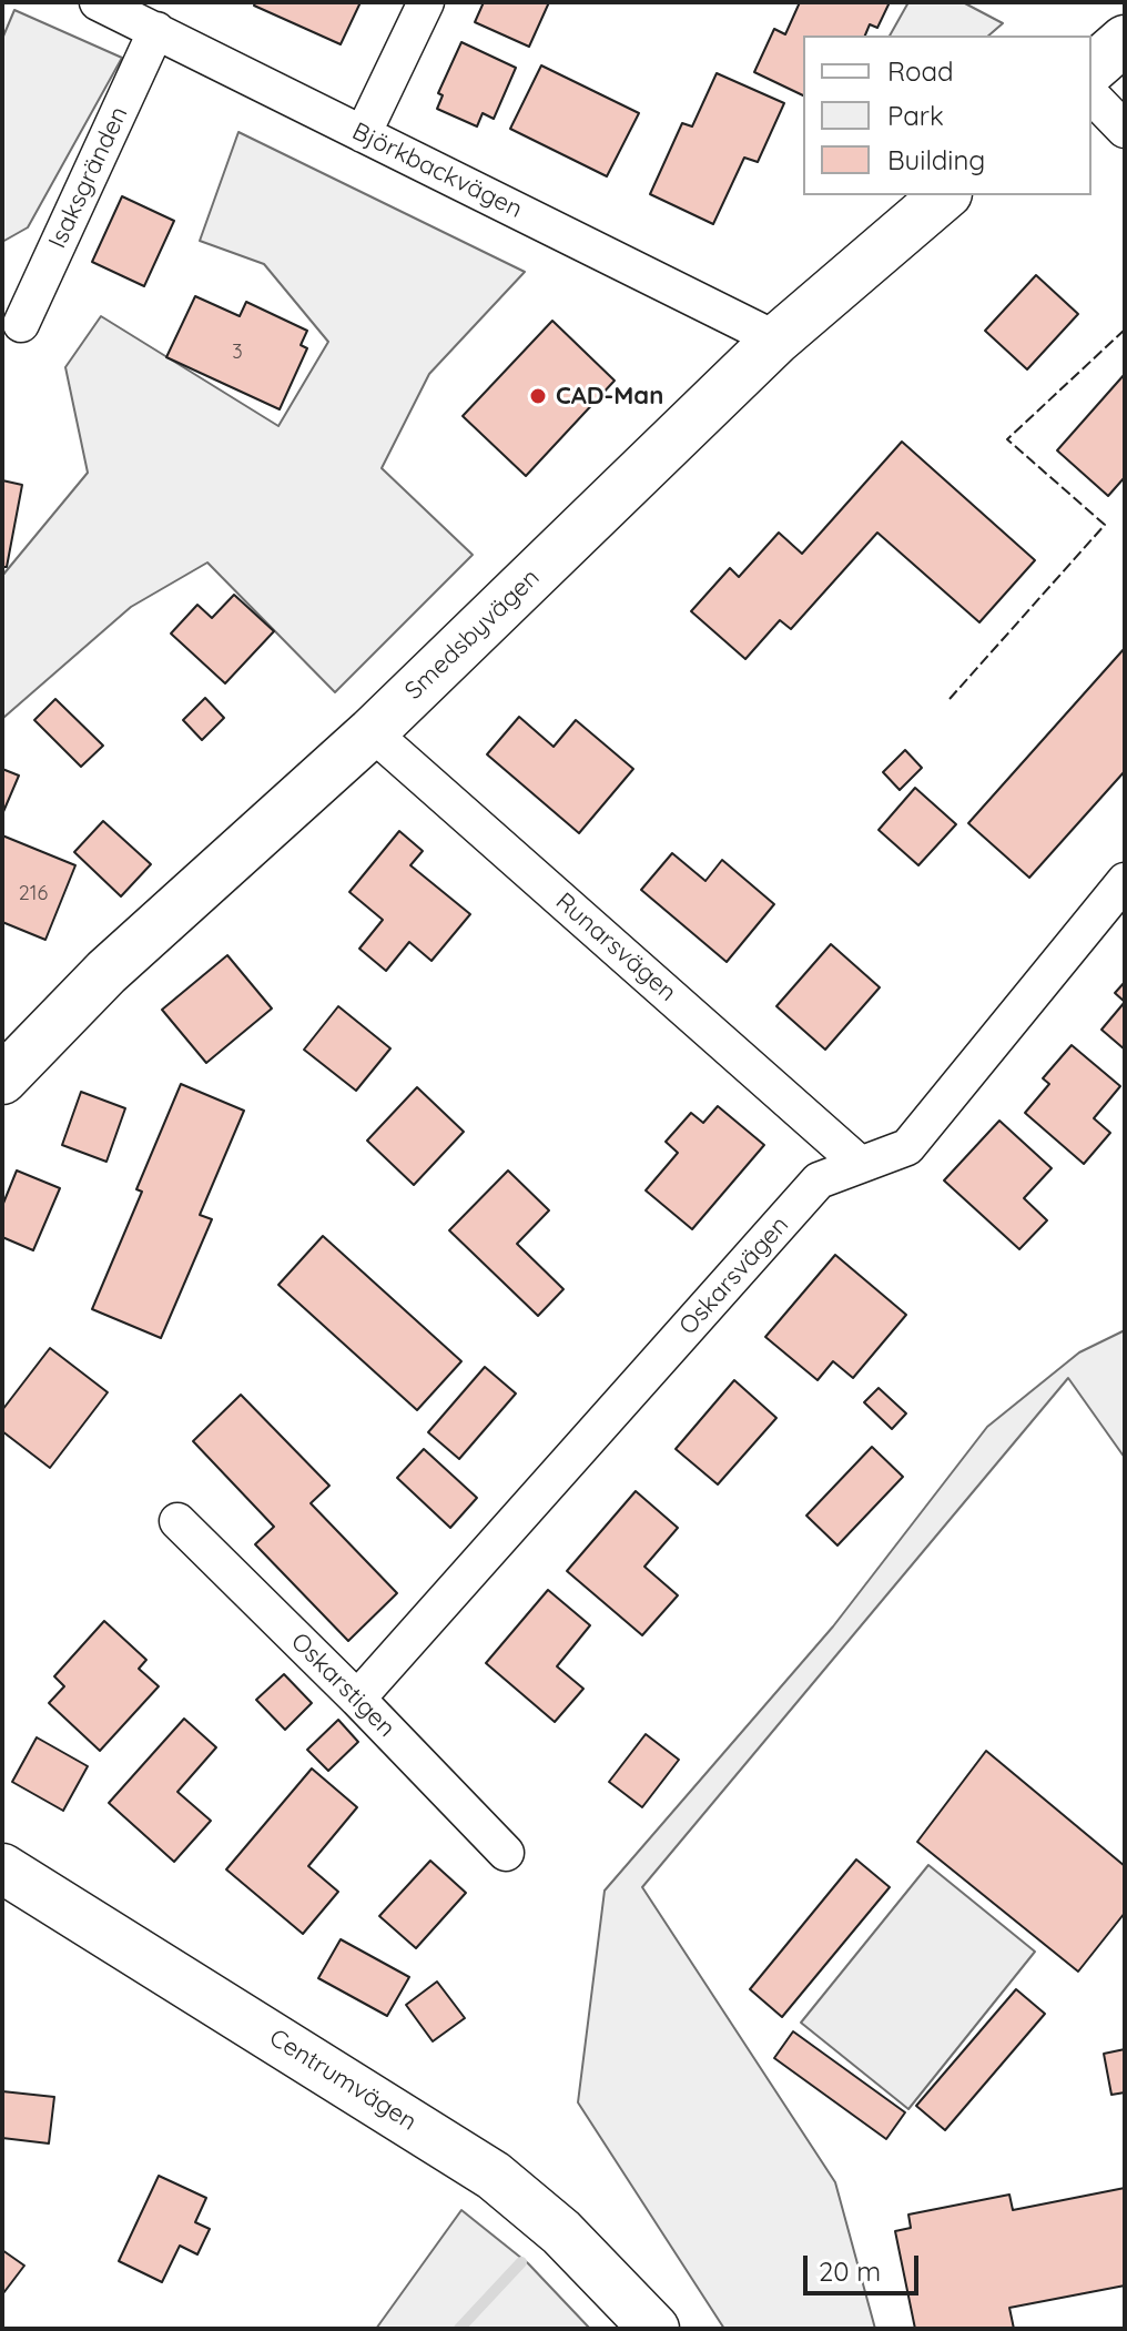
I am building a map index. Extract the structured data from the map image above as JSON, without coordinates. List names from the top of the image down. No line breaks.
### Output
{"streets":{"main road":["Smedsbyvägen","Centrumvägen"],"street":["Björkbackvägen","Isaksgränden","Runarsvägen","Oskarsvägen","Oskarstigen"]},"crossings":[["Björkbackvägen","Isaksgränden"],["Björkbackvägen","Smedsbyvägen"],["Smedsbyvägen","Runarsvägen"],["Runarsvägen","Oskarsvägen"],["Oskarsvägen","Oskarstigen"]],"places":["CAD-Man"],"house_numbers":["3","216"],"legend":["Road","Park","Building"],"scale_bar":"20 m"}
